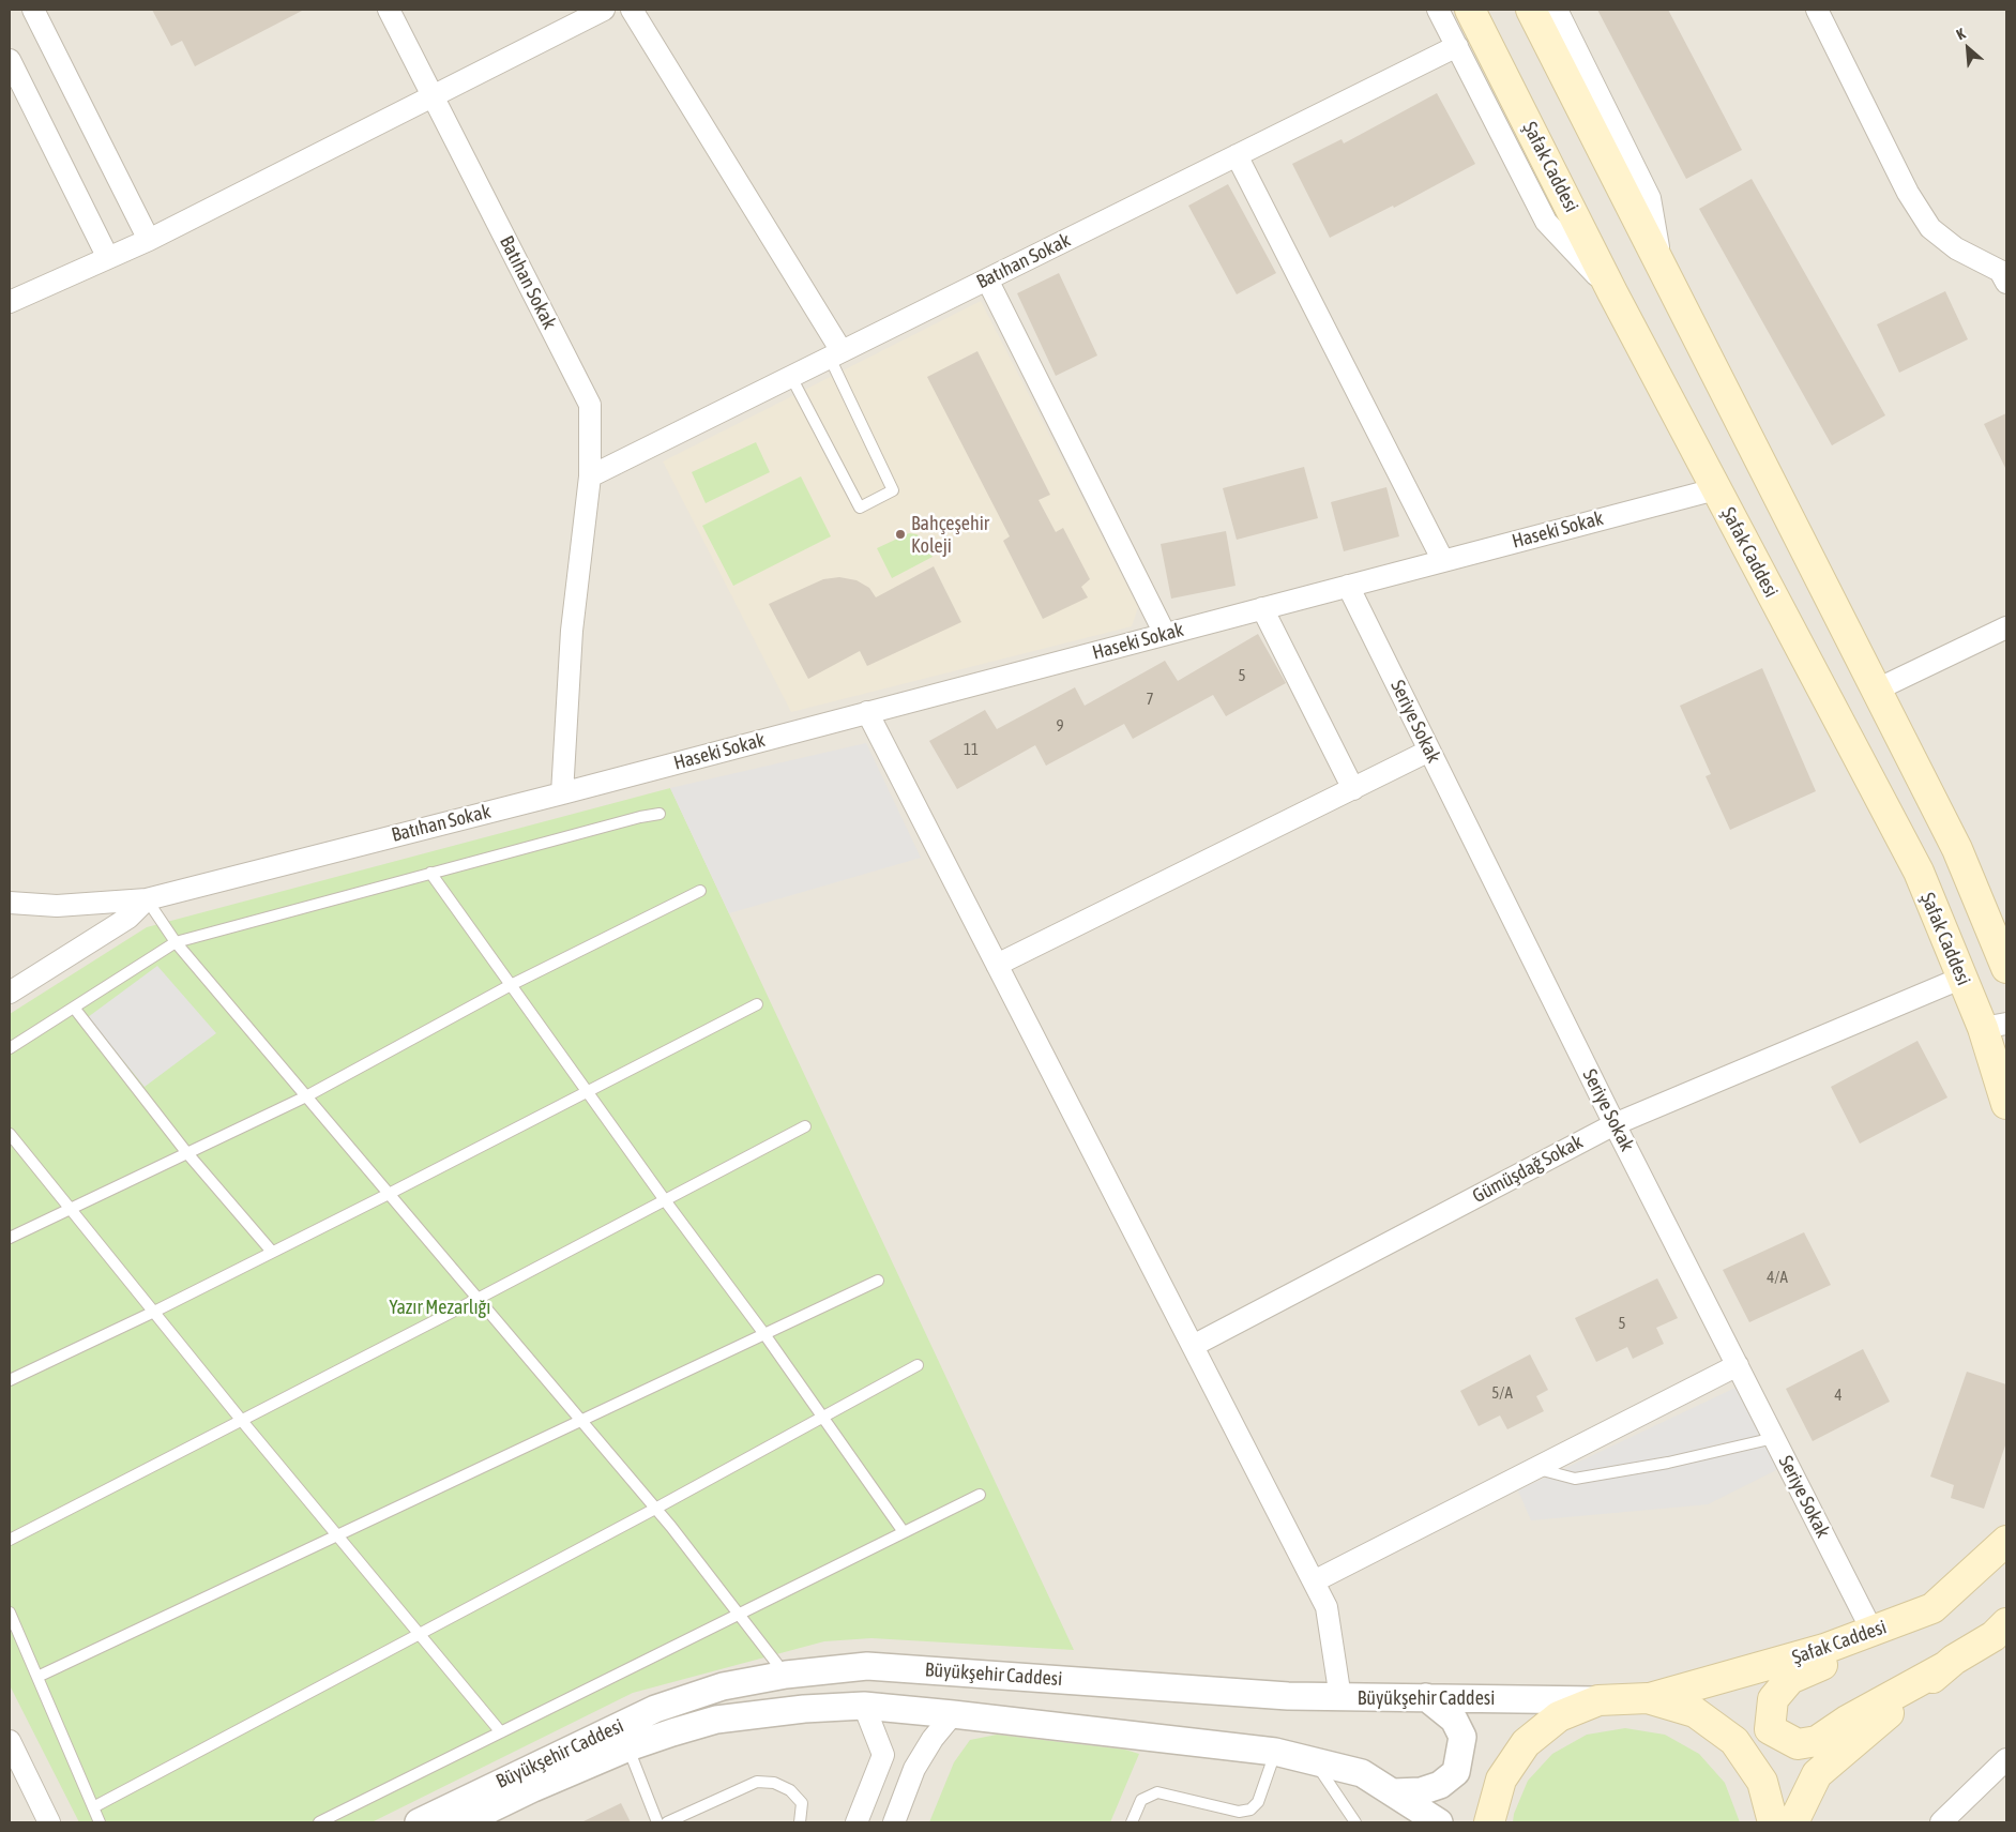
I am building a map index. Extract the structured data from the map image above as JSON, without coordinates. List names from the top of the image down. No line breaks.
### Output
{"streets":{"main road":["Şafak Caddesi"],"street":["Batıhan Sokak","Haseki Sokak","Seriye Sokak","Gümüşdağ Sokak","Büyükşehir Caddesi"]},"crossings":[["Şafak Caddesi","Haseki Sokak"],["Şafak Caddesi","Seriye Sokak"],["Şafak Caddesi","Gümüşdağ Sokak"],["Batıhan Sokak","Haseki Sokak"],["Haseki Sokak","Seriye Sokak"],["Seriye Sokak","Gümüşdağ Sokak"]],"parks":["Yazır Mezarlığı"],"places":["Bahçeşehir Koleji"],"house_numbers":["5","7","9","11","4/A","5","5/A","4"],"north":"top left"}
